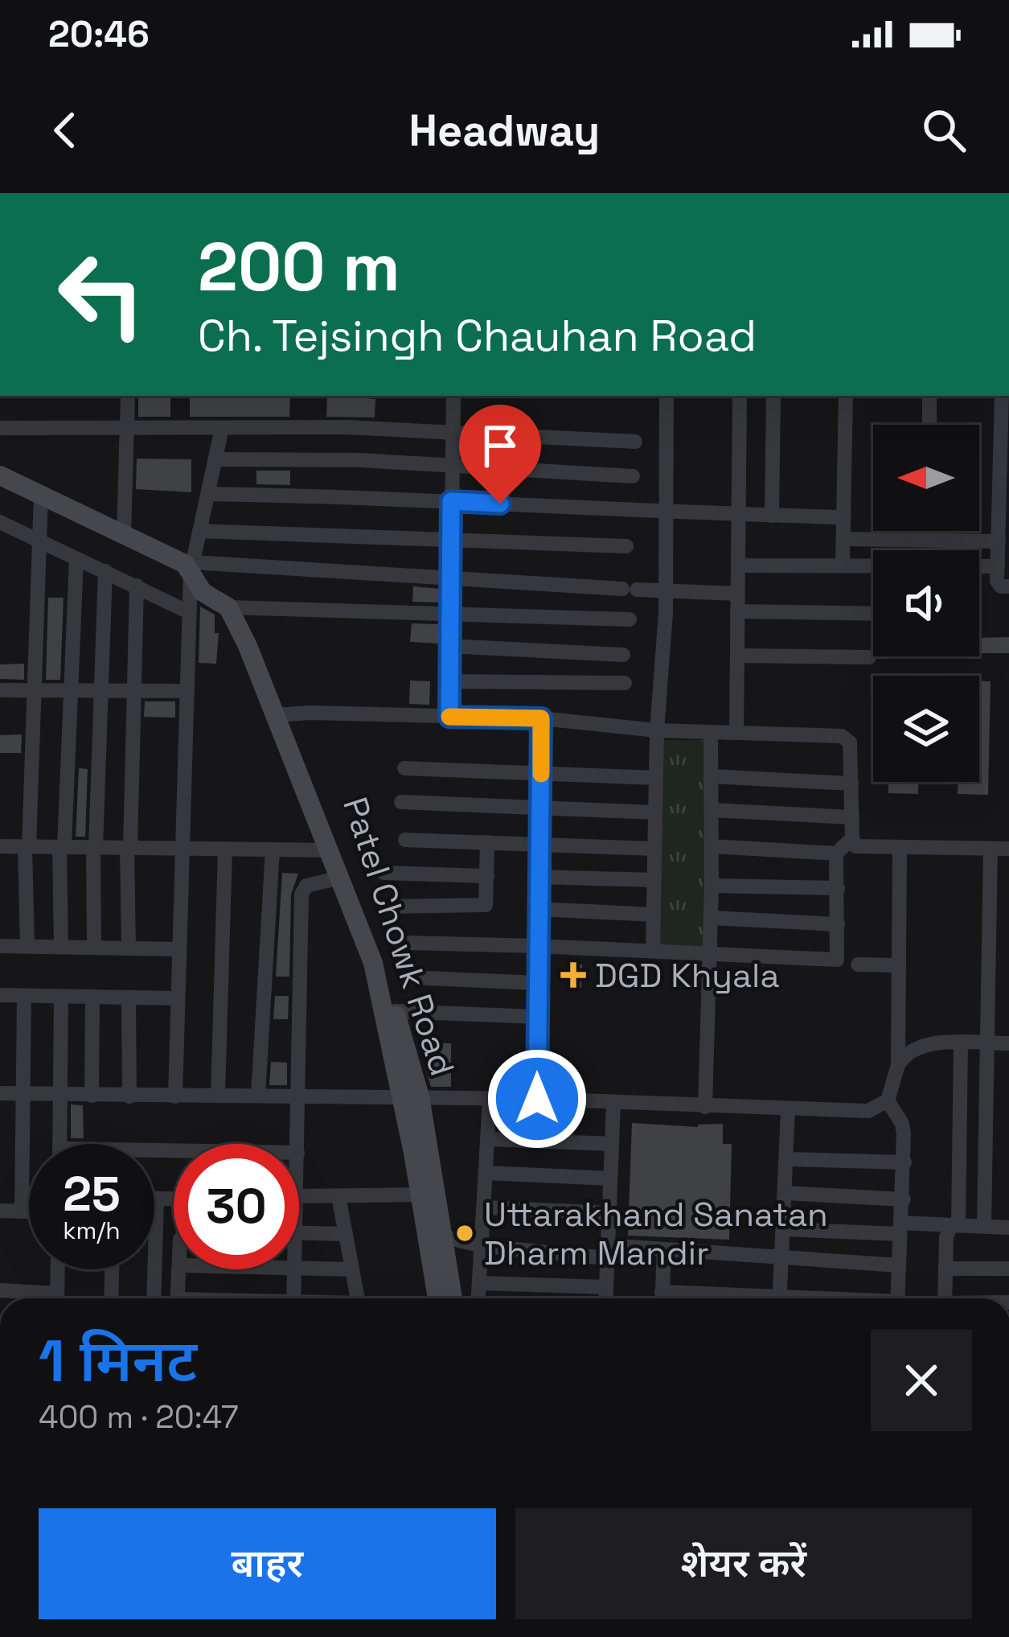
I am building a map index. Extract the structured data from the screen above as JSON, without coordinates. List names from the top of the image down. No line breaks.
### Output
{"streets":{"street":["Patel Chowk Road"]},"places":{"health":["DGD Khyala"],"other":["Uttarakhand Sanatan Dharm Mandir"]},"north":"left","page":{"status":"20:46","header":"Headway","turn":["200 m","Ch. Tejsingh Chauhan Road"],"speed":"25 km/h","limit":"30","heading":["1 मिनट","400 m · 20:47"],"buttons":["बाहर","शेयर करें"]}}
